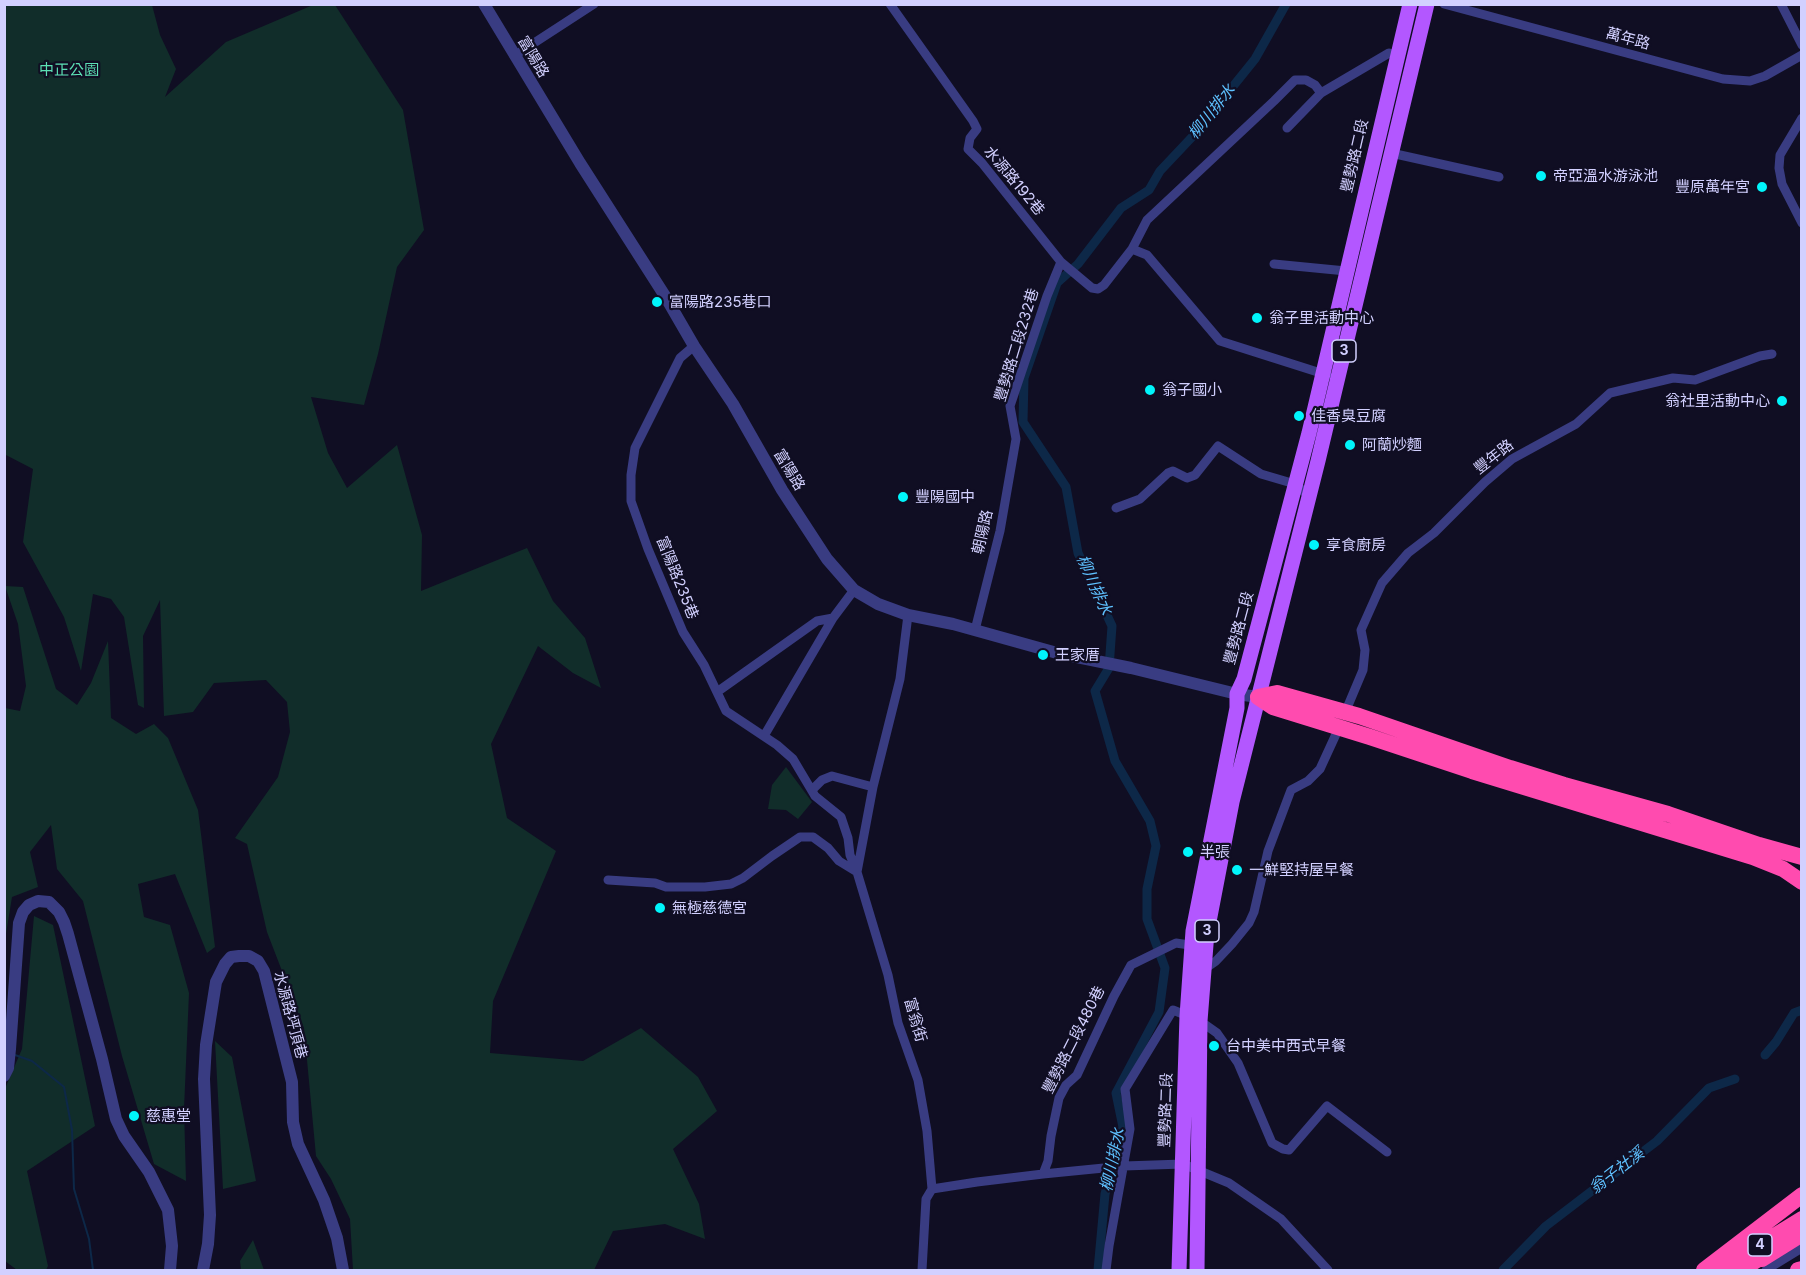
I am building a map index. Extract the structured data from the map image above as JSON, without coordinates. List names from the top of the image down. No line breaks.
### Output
{"streets":{"highway":["4"],"main road":["豐勢路二段","3"],"street":["萬年路","富陽路","水源路192巷","豐勢路二段232巷","豐年路","朝陽路","富陽路235巷","水源路坪頂巷","富翁街","豐勢路二段480巷"]},"crossings":[["富陽路","豐勢路二段"],["富陽路","朝陽路"],["富陽路","富陽路235巷"],["富陽路","富翁街"],["豐勢路二段","豐勢路二段480巷"],["水源路192巷","豐勢路二段232巷"],["豐勢路二段232巷","朝陽路"],["富陽路235巷","富翁街"]],"water":["柳川排水","翁子社溪"],"parks":["中正公園"],"places":["帝亞溫水游泳池","豐原萬年宮","富陽路235巷口","翁子里活動中心","翁子國小","翁社里活動中心","佳香臭豆腐","阿蘭炒麵","豐陽國中","享食廚房","王家厝","半張","一鮮堅持屋早餐","無極慈德宮","台中美中西式早餐","慈惠堂"]}
